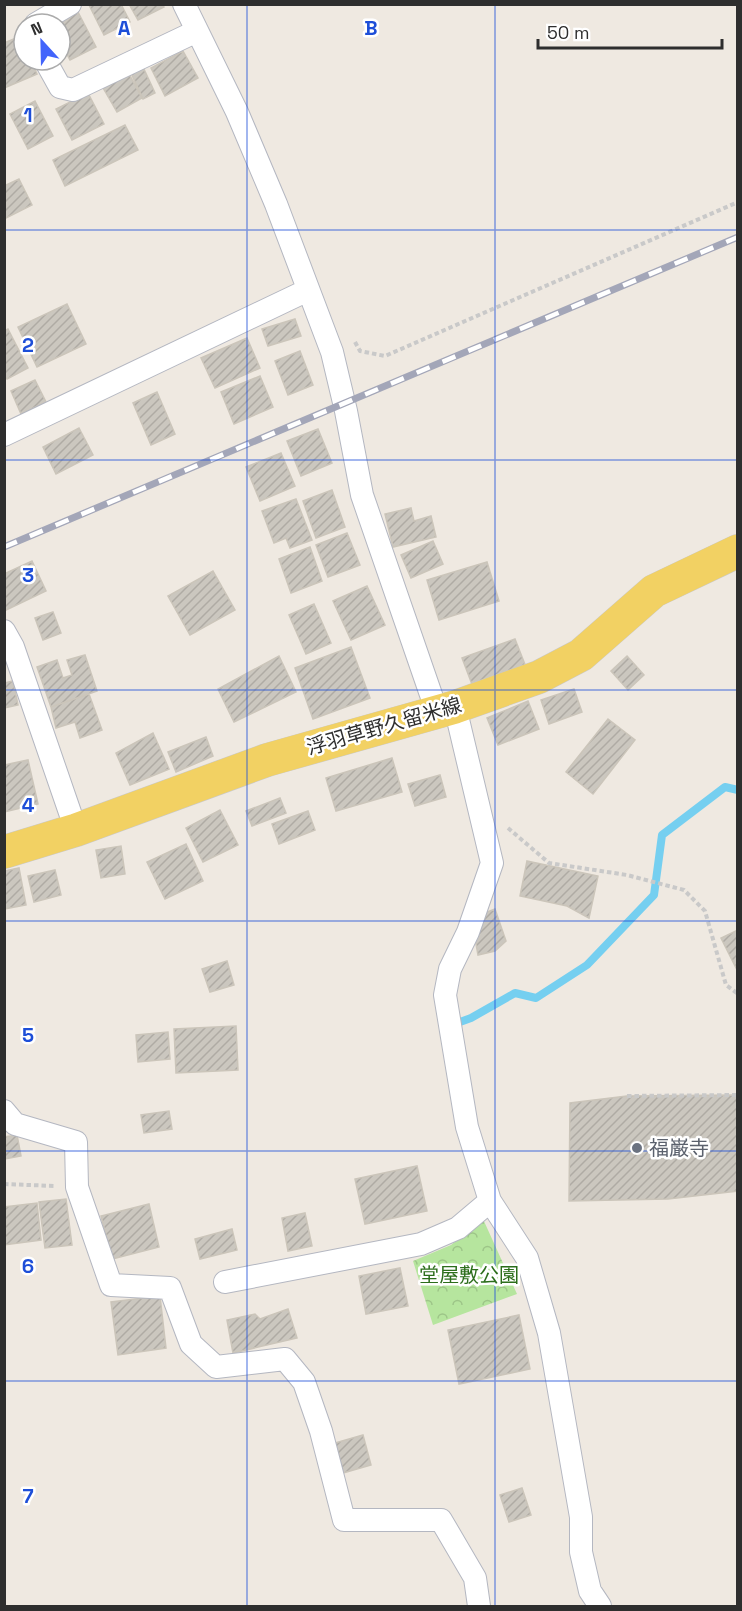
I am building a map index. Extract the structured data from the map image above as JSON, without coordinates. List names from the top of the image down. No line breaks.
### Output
{"streets":{"main road":["浮羽草野久留米線"]},"parks":["堂屋敷公園"],"places":["福巌寺"],"scale_bar":"50 m","north":"top","grid":{"columns":["A","B"],"rows":["1","2","3","4","5","6","7"]}}
